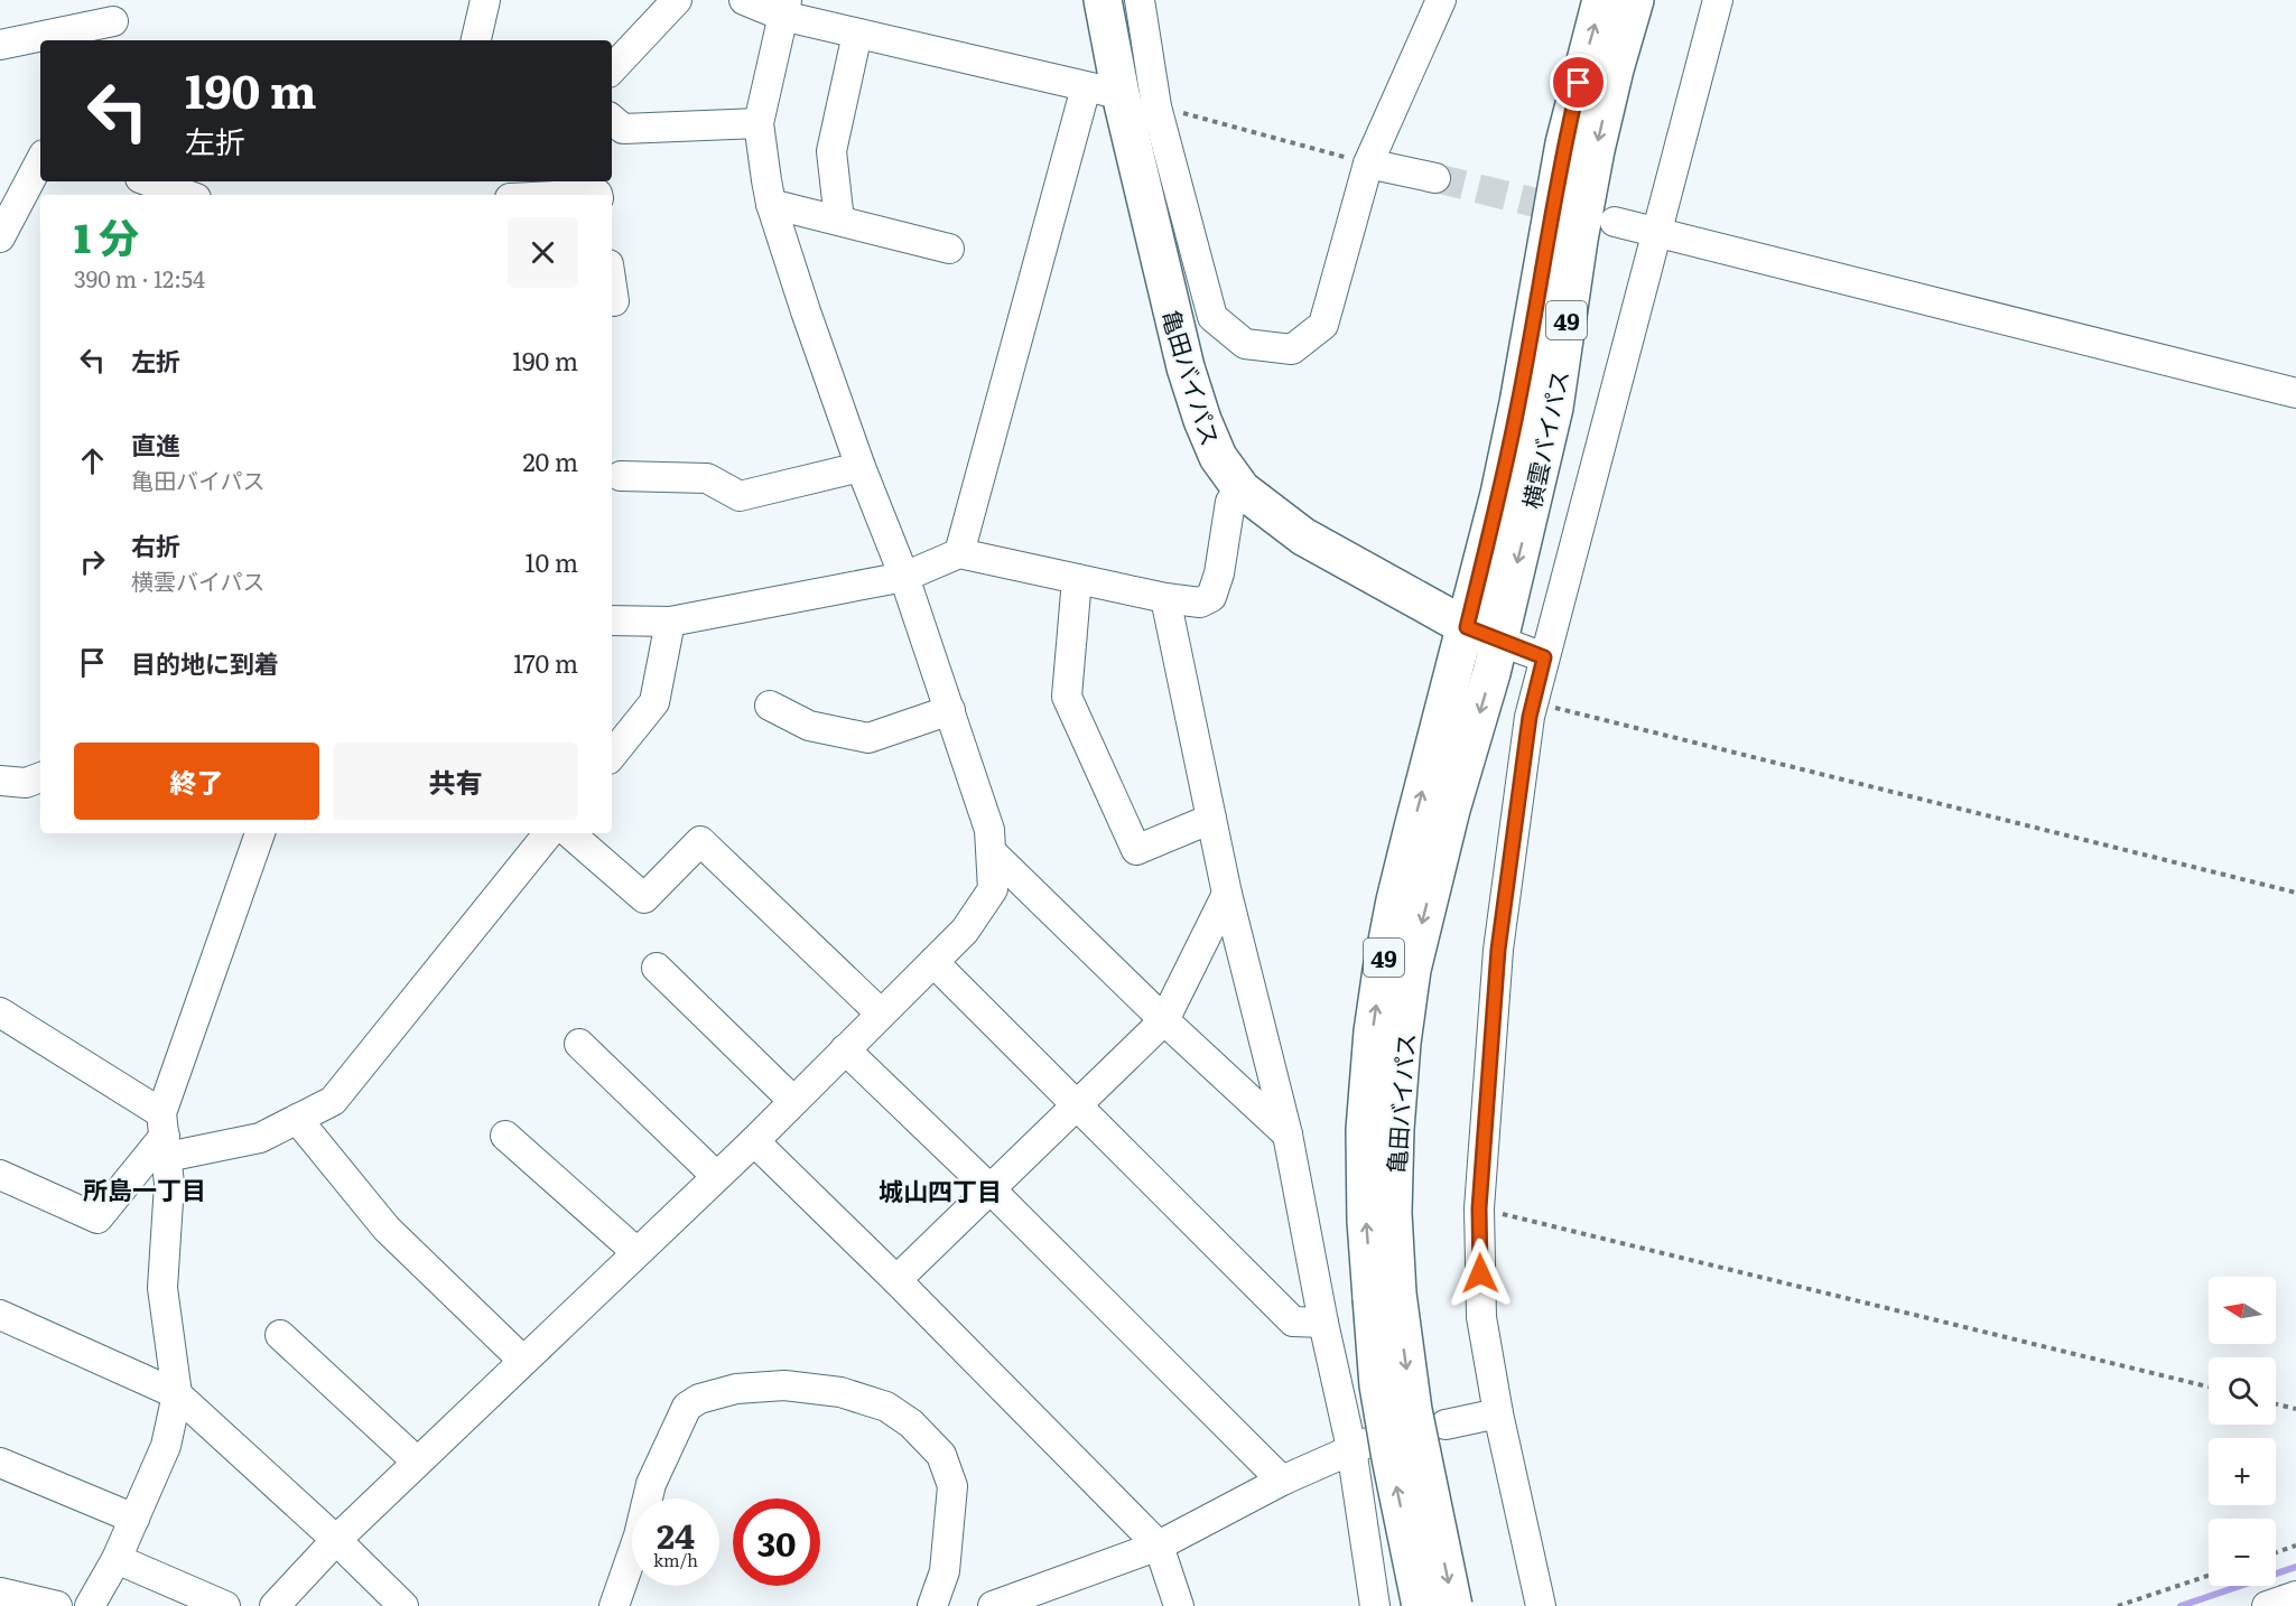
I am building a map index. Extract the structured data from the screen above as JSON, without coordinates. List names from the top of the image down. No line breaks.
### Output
{"streets":{"main road":["49","亀田バイパス","横雲バイパス"]},"crossings":[["亀田バイパス","横雲バイパス"]],"districts":["所島一丁目","城山四丁目"],"north":"left","page":{"turn":["190 m","左折"],"heading":["1 分","390 m · 12:54"],"list":[{"name":"左折","value":"190 m"},{"name":"直進","note":"亀田バイパス","value":"20 m"},{"name":"右折","note":"横雲バイパス","value":"10 m"},{"name":"目的地に到着","value":"170 m"}],"buttons":["終了","共有"],"map_buttons":["+","−"],"speed":"24 km/h","limit":"30"}}
